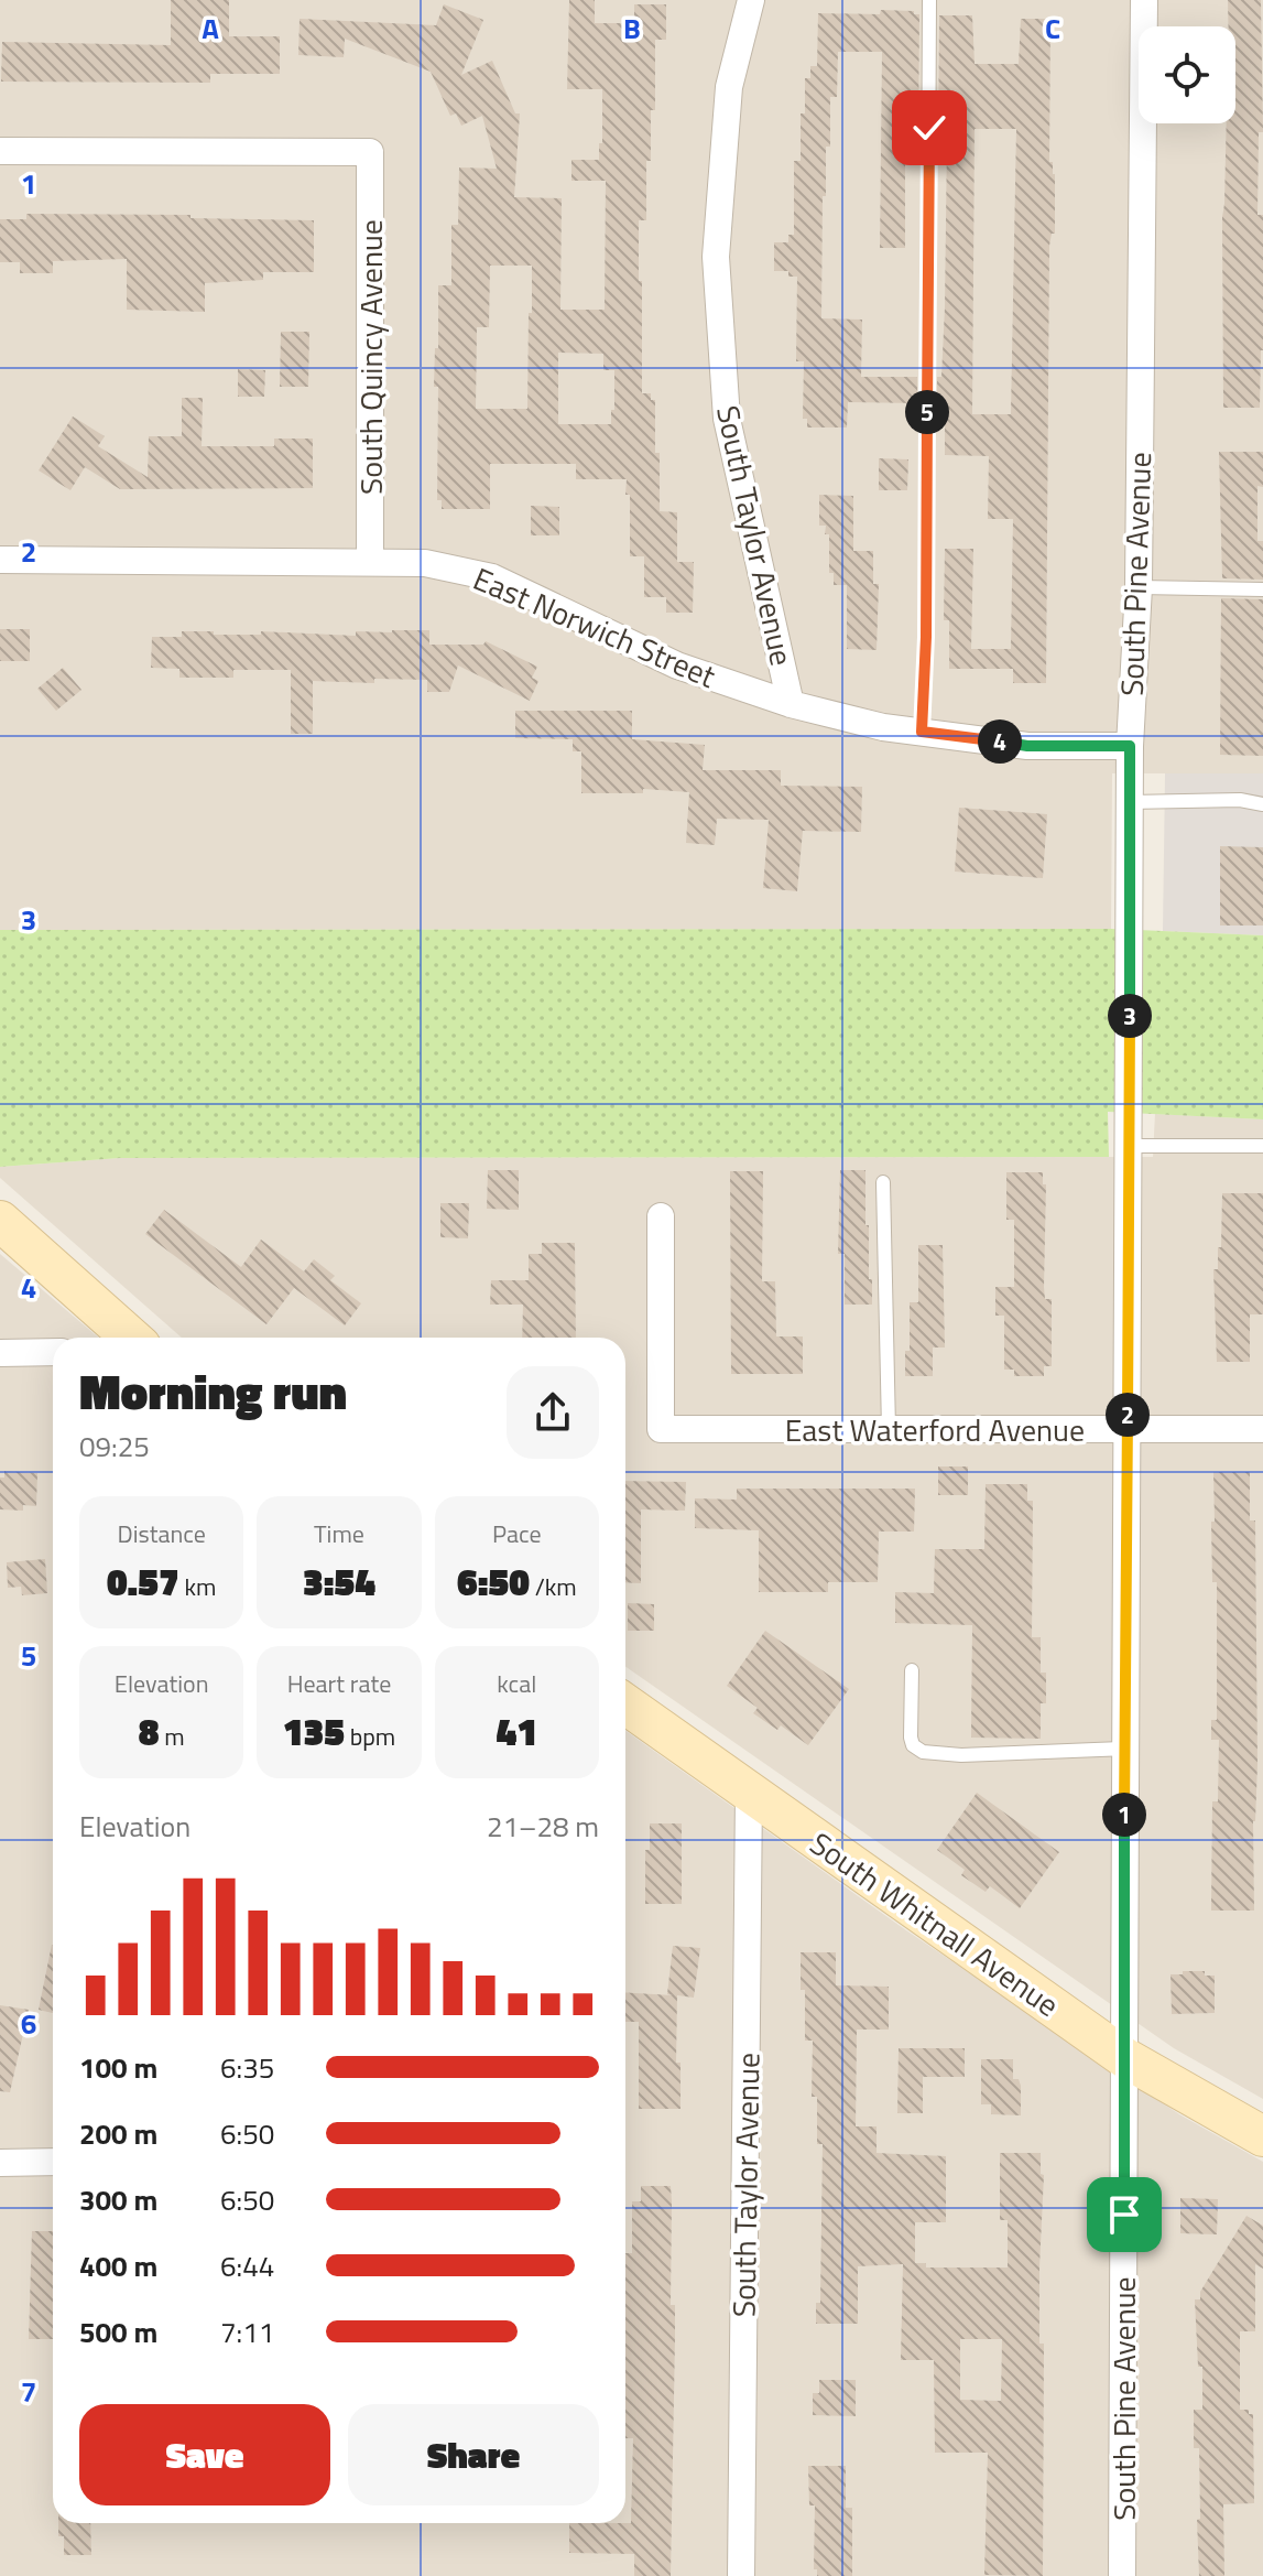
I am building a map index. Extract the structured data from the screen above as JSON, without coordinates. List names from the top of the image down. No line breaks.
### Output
{"streets":{"street":["South Quincy Avenue","South Taylor Avenue","South Pine Avenue","East Norwich Street","East Waterford Avenue","South Whitnall Avenue"]},"crossings":[["South Quincy Avenue","East Norwich Street"],["South Taylor Avenue","East Norwich Street"],["South Taylor Avenue","South Whitnall Avenue"],["South Pine Avenue","East Norwich Street"],["South Pine Avenue","East Waterford Avenue"],["South Pine Avenue","South Whitnall Avenue"]],"page":{"pins":["5","4","3","2","1"],"heading":["Morning run","09:25"],"stats":[["Distance","0.57 km"],["Time","3:54"],["Pace","6:50 /km"],["Elevation","8 m"],["Heart rate","135 bpm"],["kcal","41"]],"chart":["Elevation","21–28 m"],"list":[{"name":"100 m","note":"6:35"},{"name":"200 m","note":"6:50"},{"name":"300 m","note":"6:50"},{"name":"400 m","note":"6:44"},{"name":"500 m","note":"7:11"}],"buttons":["Save","Share"]},"grid":{"columns":["A","B","C"],"rows":["1","2","3","4","5","6","7"]}}
